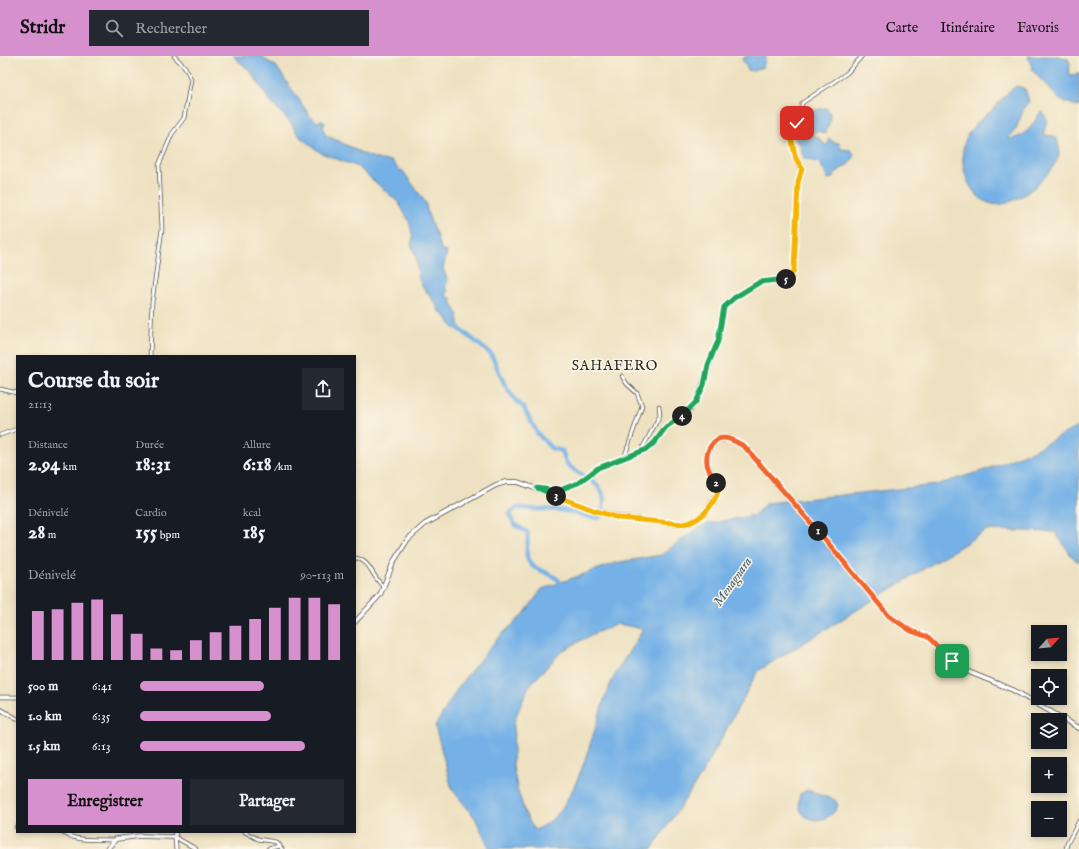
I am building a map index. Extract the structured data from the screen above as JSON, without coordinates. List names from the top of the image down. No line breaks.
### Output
{"districts":["SAHAFERO"],"water":["Menagnara"],"north":"top right","page":{"header":"Stridr","search":"Rechercher","nav":["Carte","Itinéraire","Favoris"],"pins":["5","4","2","3","1"],"heading":["Course du soir","21:13"],"stats":[["Distance","2.94 km"],["Durée","18:31"],["Allure","6:18 /km"],["Dénivelé","28 m"],["Cardio","155 bpm"],["kcal","185"]],"chart":["Dénivelé","90–113 m"],"map_buttons":["+","−"],"list":[{"name":"500 m","note":"6:41"},{"name":"1.0 km","note":"6:35"},{"name":"1.5 km","note":"6:13"}],"buttons":["Enregistrer","Partager"]}}
